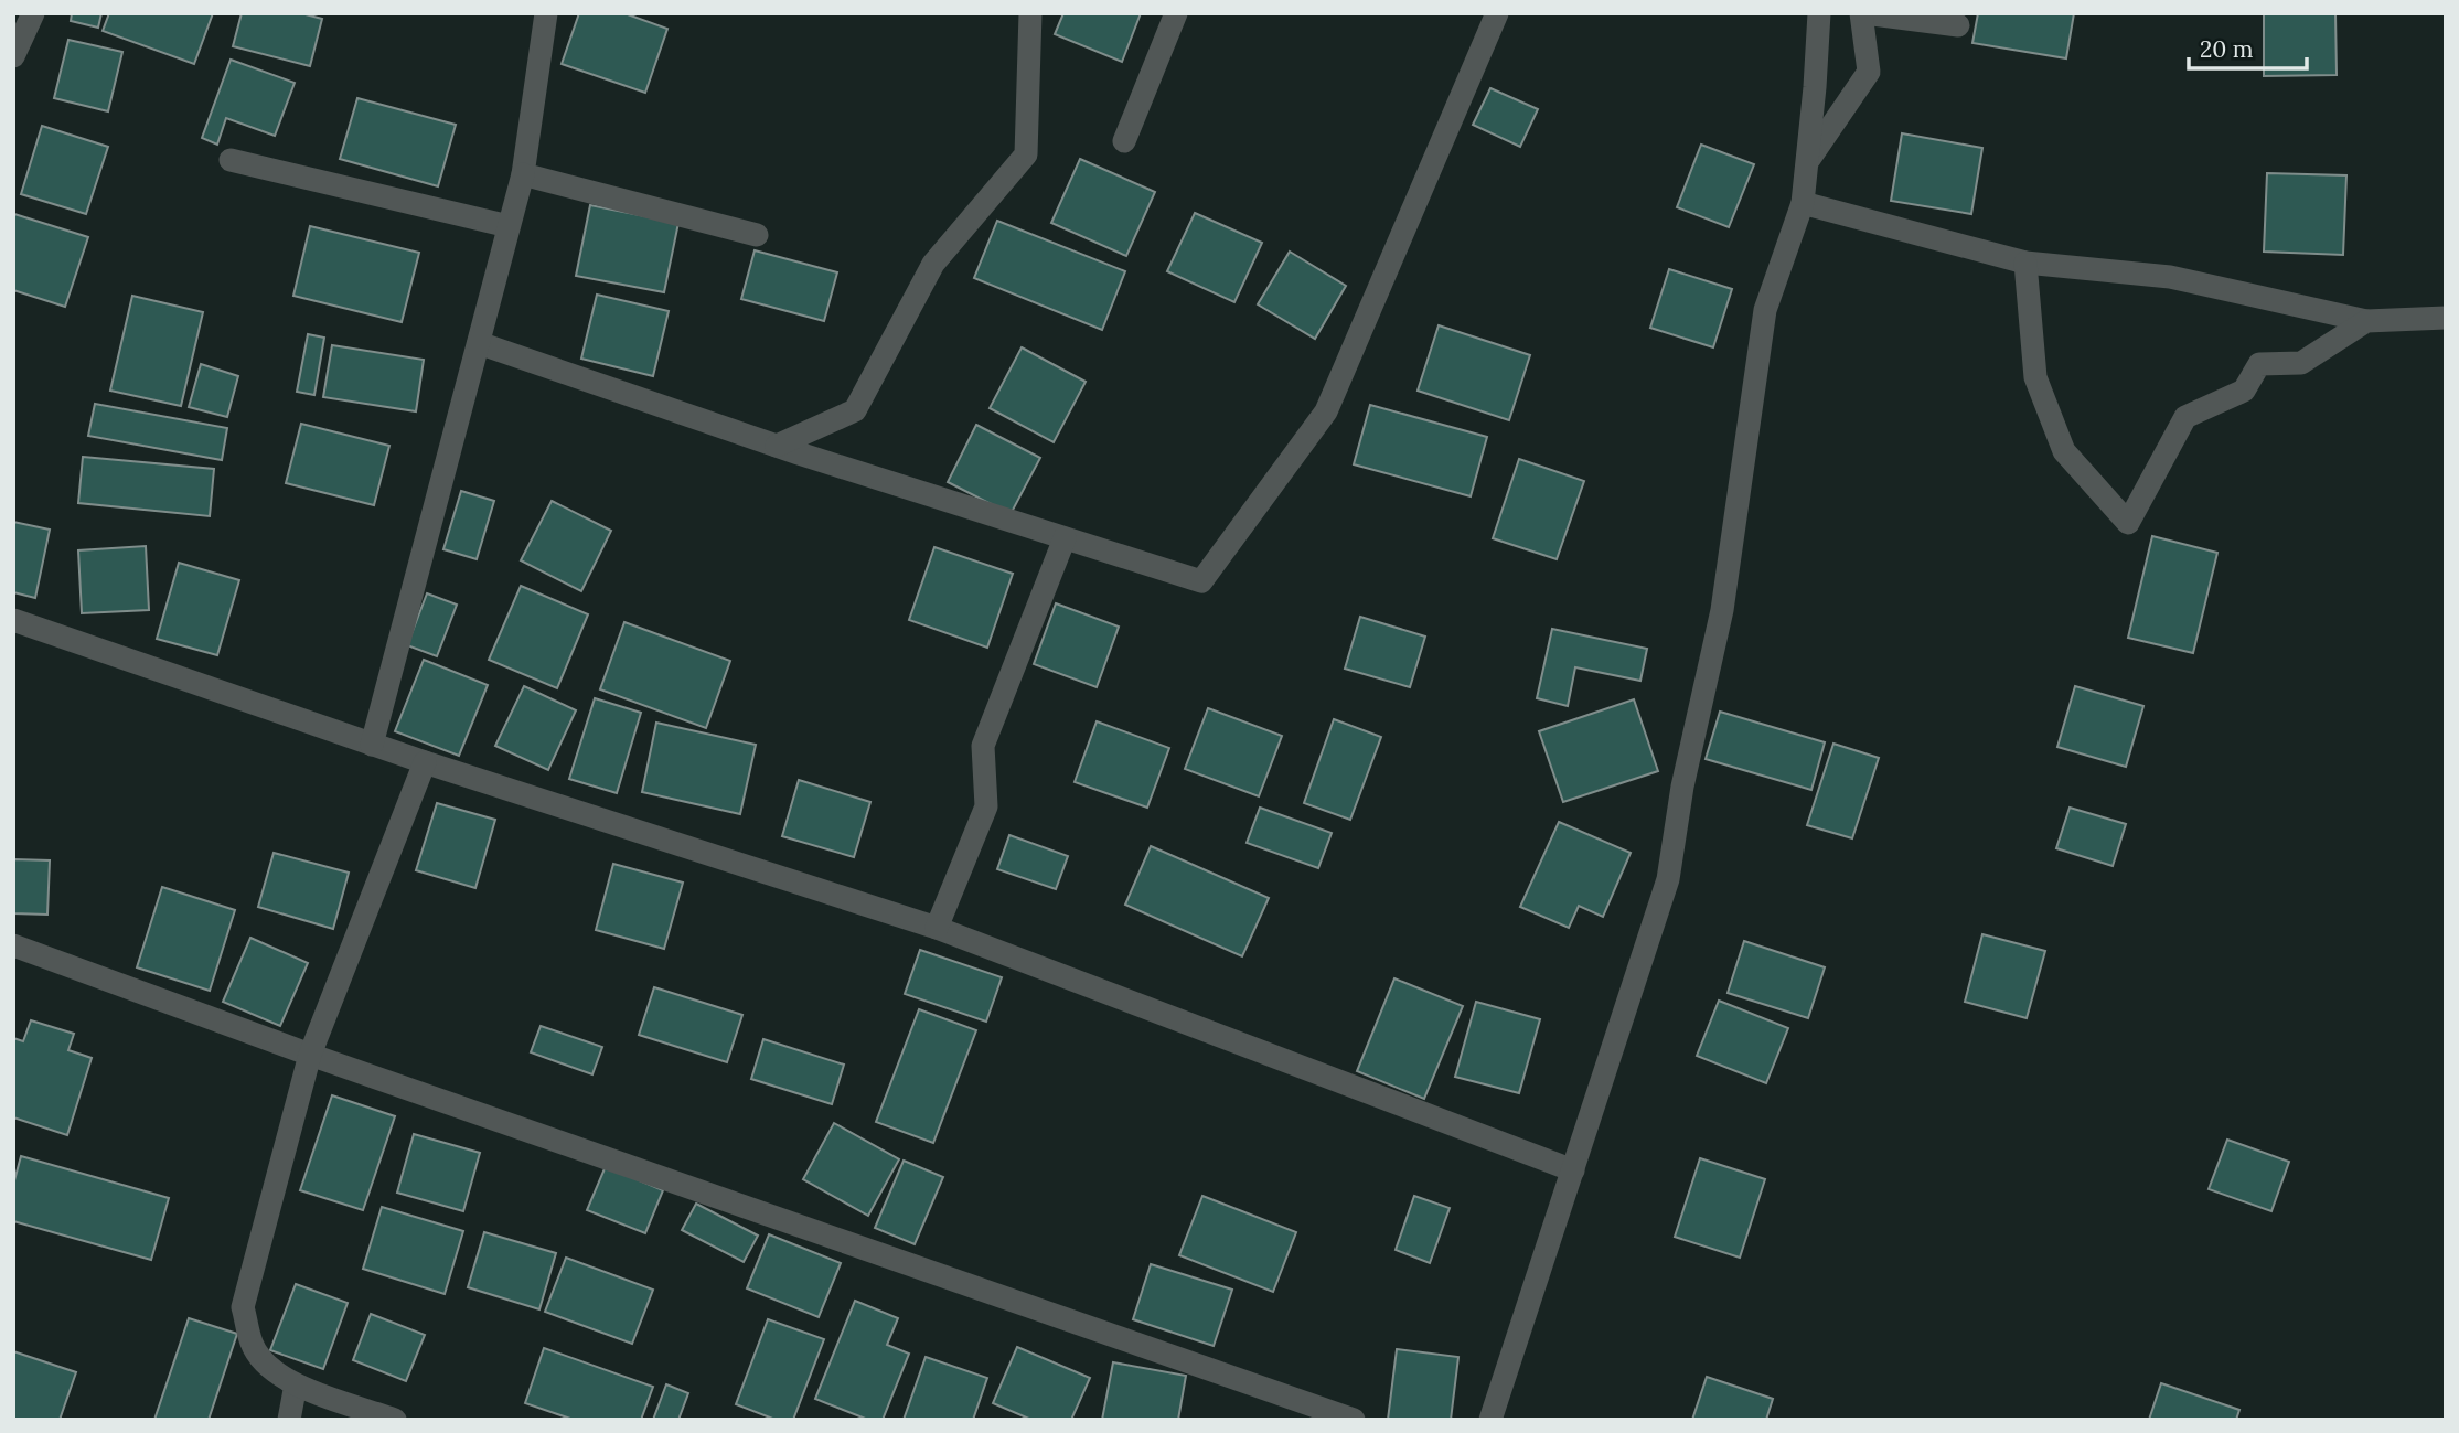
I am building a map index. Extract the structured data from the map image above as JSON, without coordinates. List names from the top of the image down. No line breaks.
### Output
{"scale_bar":"20 m"}
